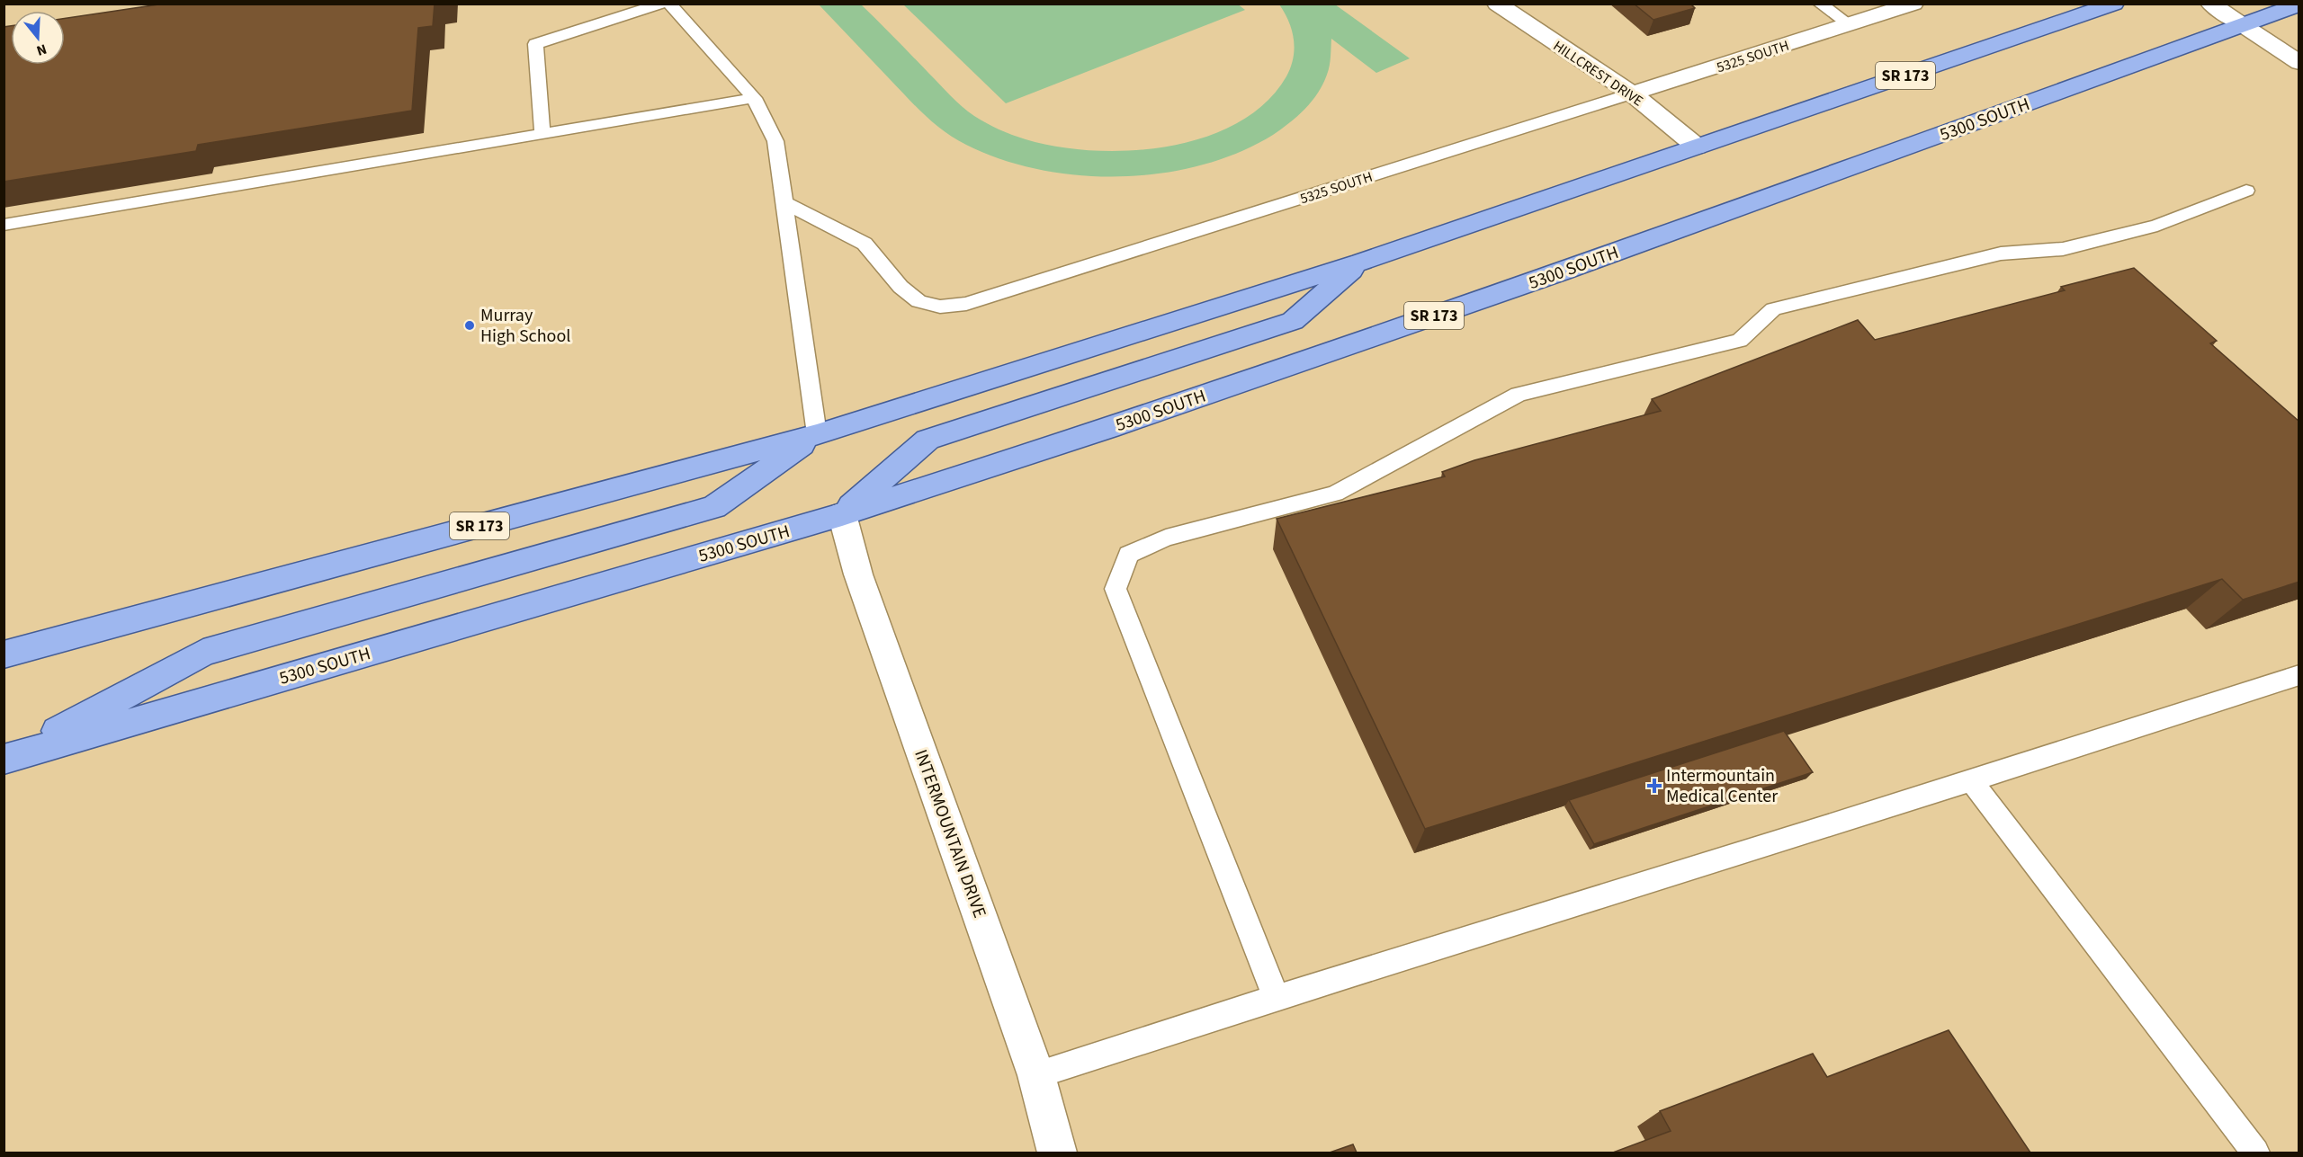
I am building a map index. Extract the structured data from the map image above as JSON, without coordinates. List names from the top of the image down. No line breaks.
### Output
{"streets":{"main road":["SR 173","5300 SOUTH"],"street":["5325 SOUTH","HILLCREST DRIVE","INTERMOUNTAIN DRIVE"]},"crossings":[["5325 SOUTH","HILLCREST DRIVE"],["HILLCREST DRIVE","SR 173"],["5300 SOUTH","INTERMOUNTAIN DRIVE"]],"places":{"other":["Murray High School"],"health":["Intermountain Medical Center"]},"north":"bottom"}
